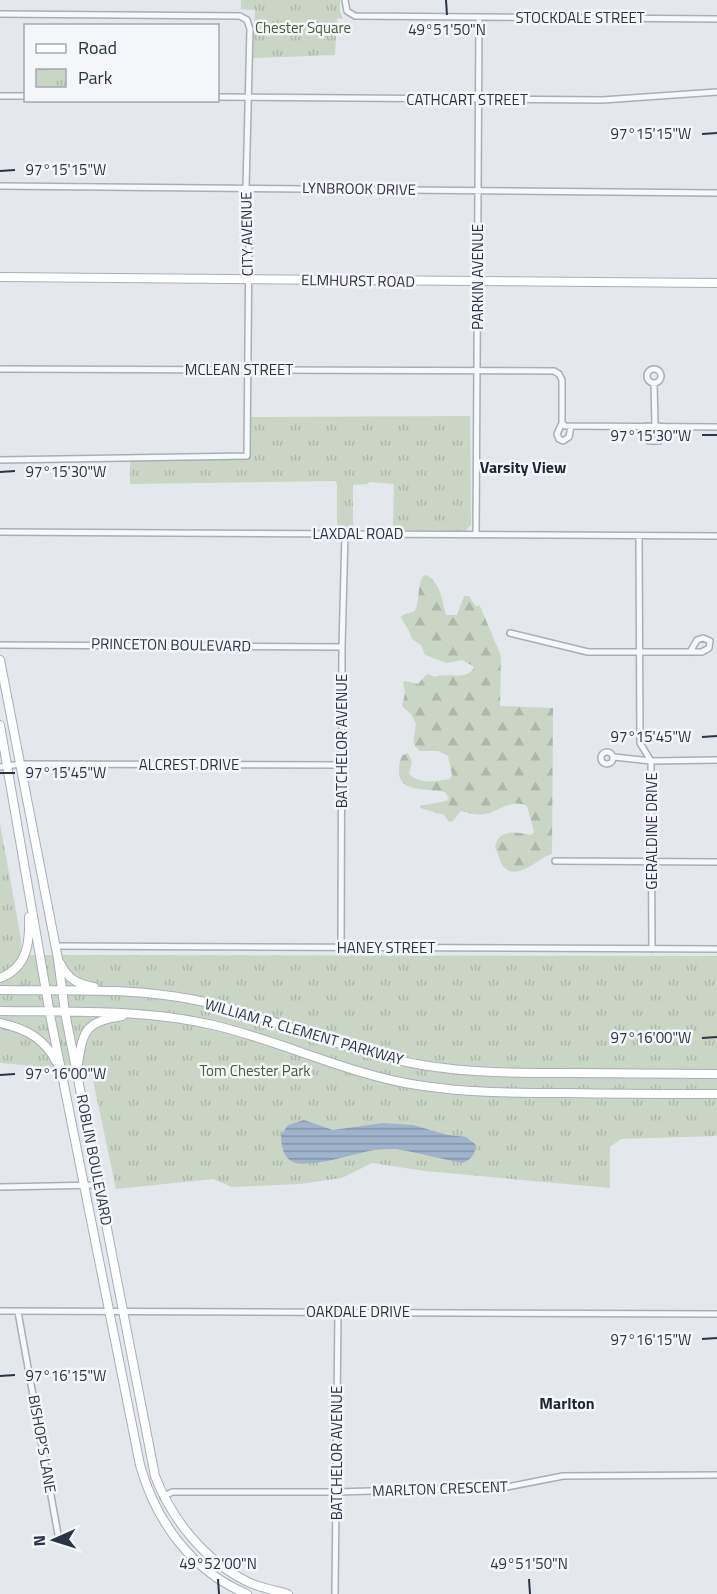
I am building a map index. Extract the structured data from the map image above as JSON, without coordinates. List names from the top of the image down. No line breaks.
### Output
{"streets":{"main road":["ELMHURST ROAD","WILLIAM R. CLEMENT PARKWAY","ROBLIN BOULEVARD"],"street":["STOCKDALE STREET","CATHCART STREET","LYNBROOK DRIVE","CITY AVENUE","PARKIN AVENUE","MCLEAN STREET","LAXDAL ROAD","PRINCETON BOULEVARD","BATCHELOR AVENUE","ALCREST DRIVE","GERALDINE DRIVE","HANEY STREET","OAKDALE DRIVE","BISHOP'S LANE","MARLTON CRESCENT"]},"crossings":[["STOCKDALE STREET","PARKIN AVENUE"],["CATHCART STREET","CITY AVENUE"],["CATHCART STREET","PARKIN AVENUE"],["LYNBROOK DRIVE","CITY AVENUE"],["LYNBROOK DRIVE","PARKIN AVENUE"],["CITY AVENUE","ELMHURST ROAD"],["CITY AVENUE","MCLEAN STREET"],["PARKIN AVENUE","ELMHURST ROAD"],["PARKIN AVENUE","MCLEAN STREET"],["PARKIN AVENUE","LAXDAL ROAD"],["LAXDAL ROAD","BATCHELOR AVENUE"],["LAXDAL ROAD","GERALDINE DRIVE"],["PRINCETON BOULEVARD","BATCHELOR AVENUE"],["BATCHELOR AVENUE","ALCREST DRIVE"],["BATCHELOR AVENUE","HANEY STREET"],["BATCHELOR AVENUE","OAKDALE DRIVE"],["BATCHELOR AVENUE","MARLTON CRESCENT"],["ALCREST DRIVE","ROBLIN BOULEVARD"],["GERALDINE DRIVE","HANEY STREET"],["HANEY STREET","ROBLIN BOULEVARD"],["WILLIAM R. CLEMENT PARKWAY","ROBLIN BOULEVARD"],["ROBLIN BOULEVARD","OAKDALE DRIVE"],["ROBLIN BOULEVARD","MARLTON CRESCENT"],["OAKDALE DRIVE","BISHOP'S LANE"]],"districts":["Varsity View","Marlton"],"parks":["Chester Square","Tom Chester Park"],"legend":["Road","Park"],"north":"left","coordinates":["49°51'50\"N","97°15'15\"W","97°15'30\"W","97°15'45\"W","97°16'00\"W","97°16'15\"W","49°52'00\"N"]}
